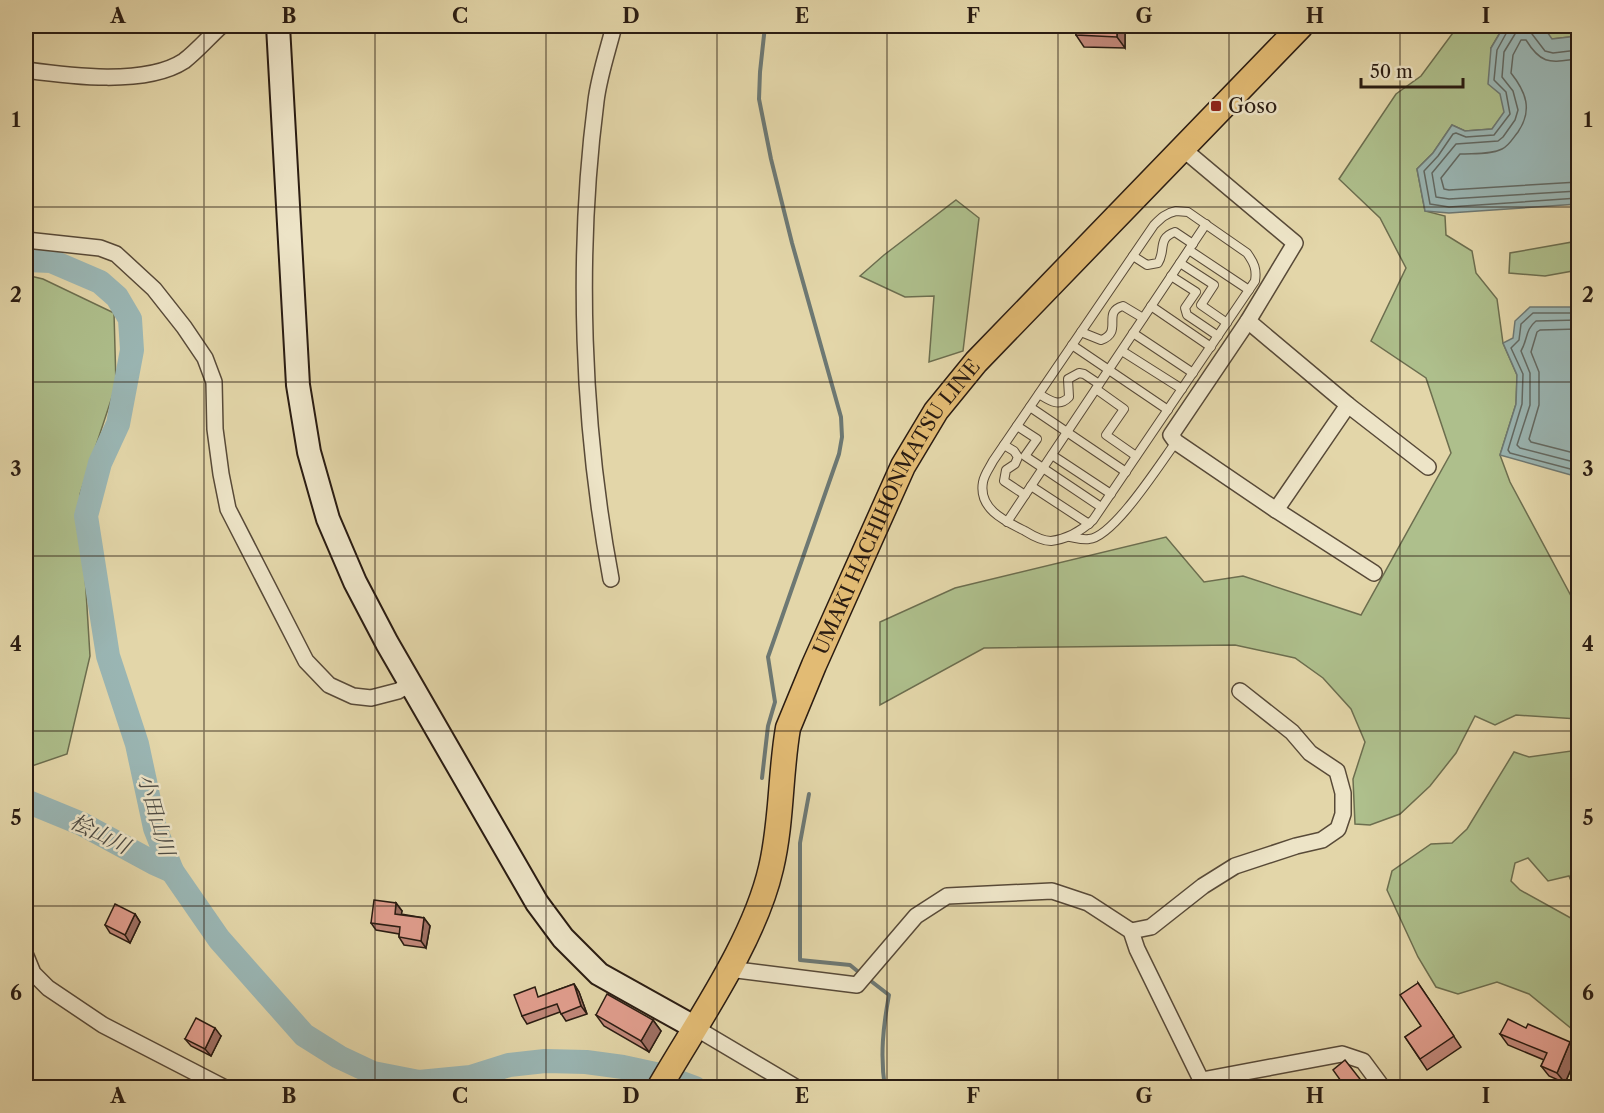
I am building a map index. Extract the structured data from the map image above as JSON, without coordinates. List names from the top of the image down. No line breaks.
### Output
{"streets":{"main road":["UMAKI HACHIHONMATSU LINE"]},"water":["小田山川","桧山川"],"places":{"transit":["Goso"]},"scale_bar":"50 m","grid":{"columns":["A","B","C","D","E","F","G","H","I"],"rows":["1","2","3","4","5","6"]}}
